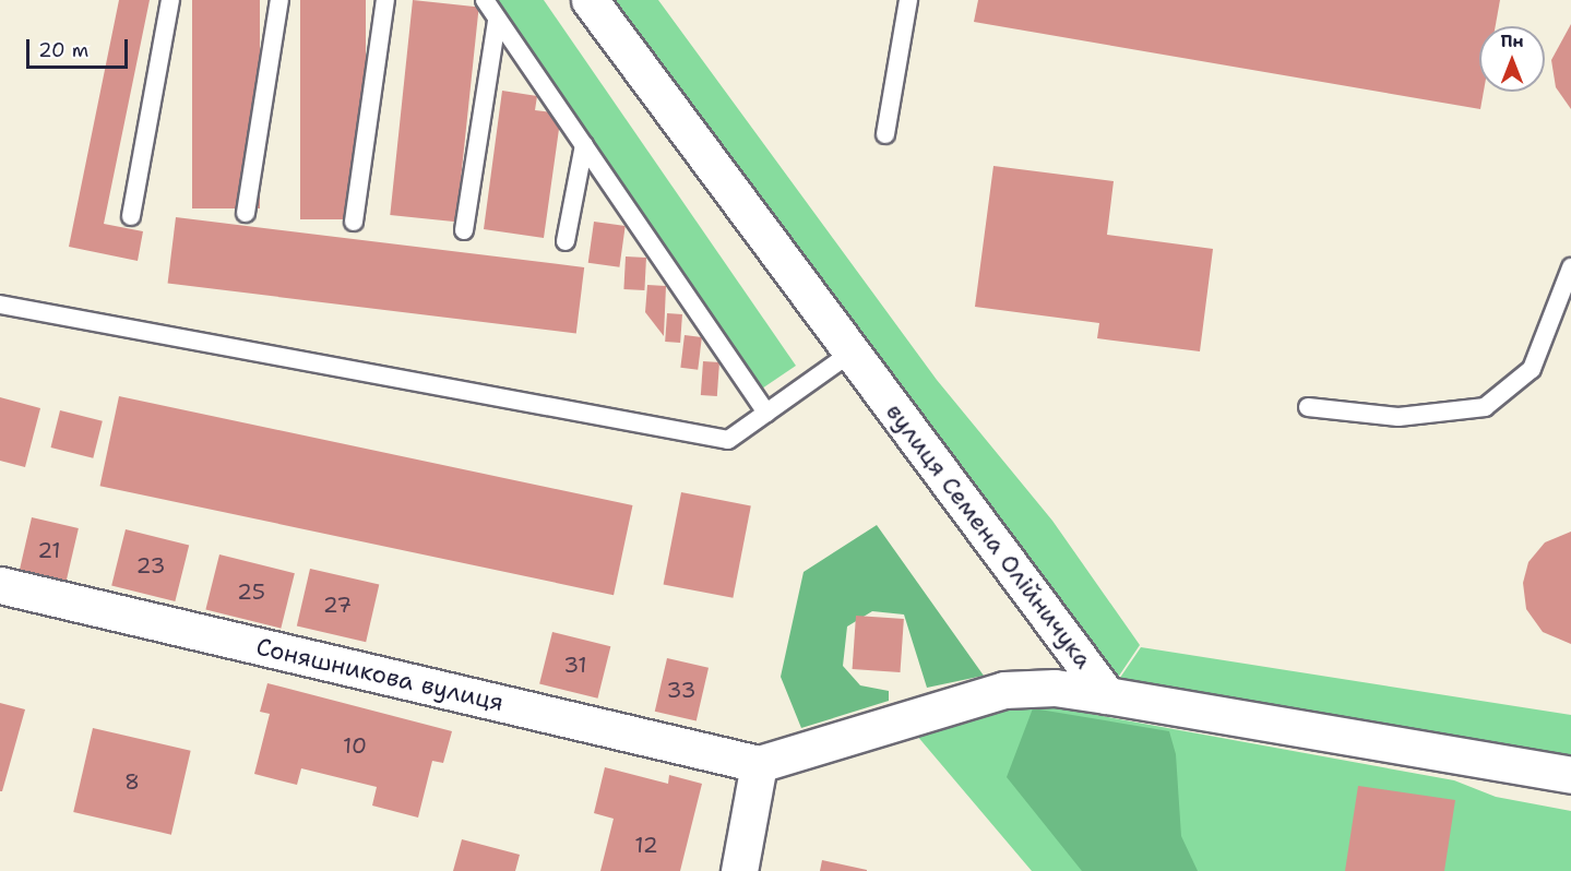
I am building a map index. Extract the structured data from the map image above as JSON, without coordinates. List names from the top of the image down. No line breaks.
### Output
{"streets":{"street":["вулиця Семена Олійничука","Соняшникова вулиця"]},"house_numbers":["21","23","25","27","31","33","10","8","12"],"scale_bar":"20 m","north":"top"}
